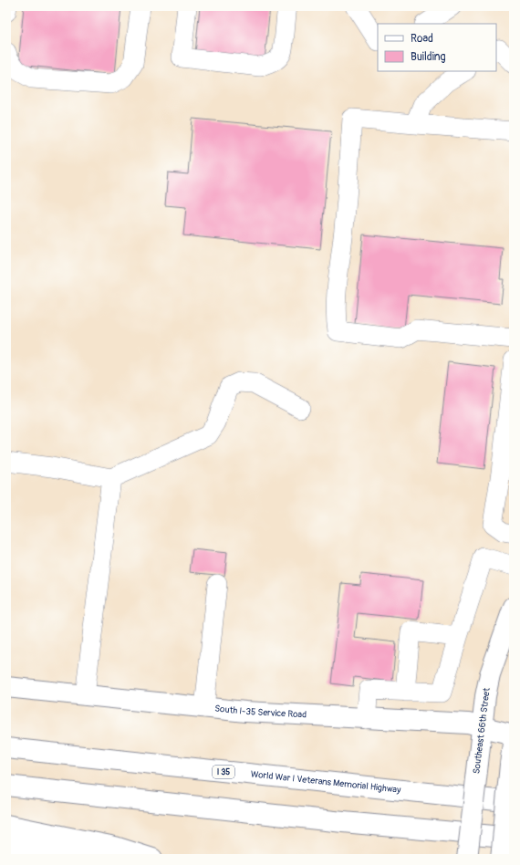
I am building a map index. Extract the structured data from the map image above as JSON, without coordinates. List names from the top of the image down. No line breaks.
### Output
{"streets":{"main road":["South I-35 Service Road","Southeast 66th Street","I 35","World War I Veterans Memorial Highway"]},"crossings":[["South I-35 Service Road","Southeast 66th Street"]],"legend":["Road","Building"]}
